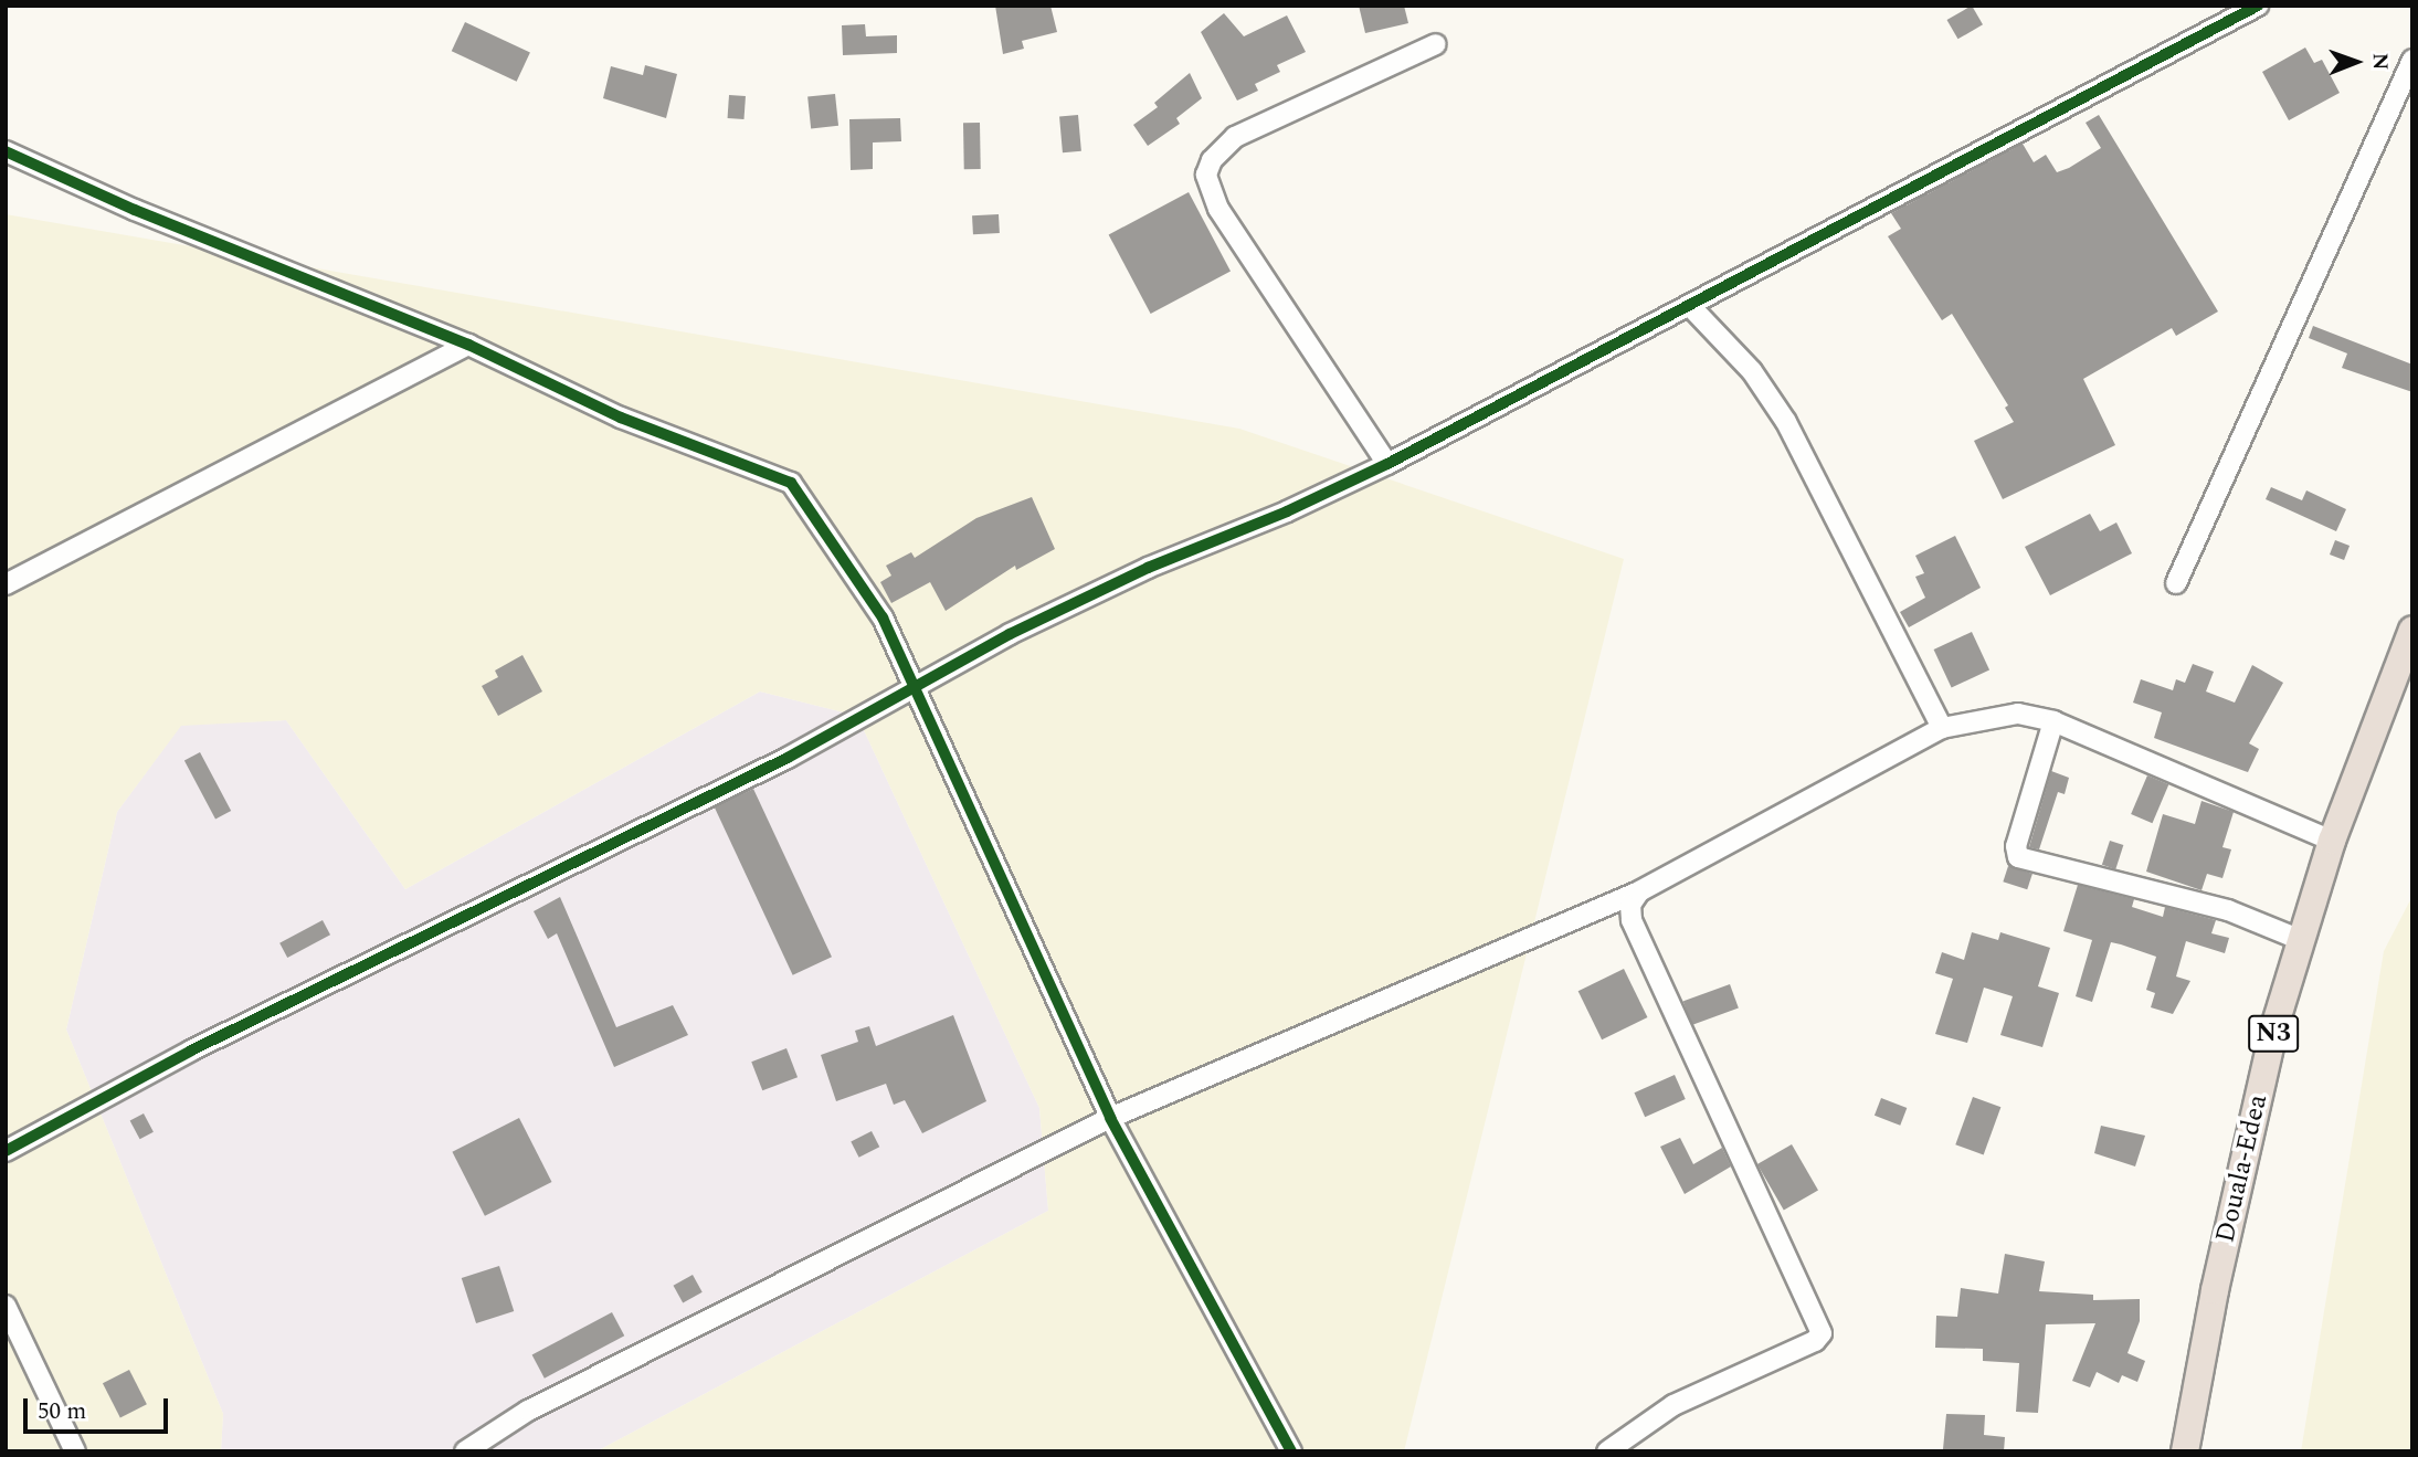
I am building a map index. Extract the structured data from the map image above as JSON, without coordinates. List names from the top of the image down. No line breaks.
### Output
{"streets":{"highway":["N3","Douala-Edea"]},"scale_bar":"50 m","north":"right"}
